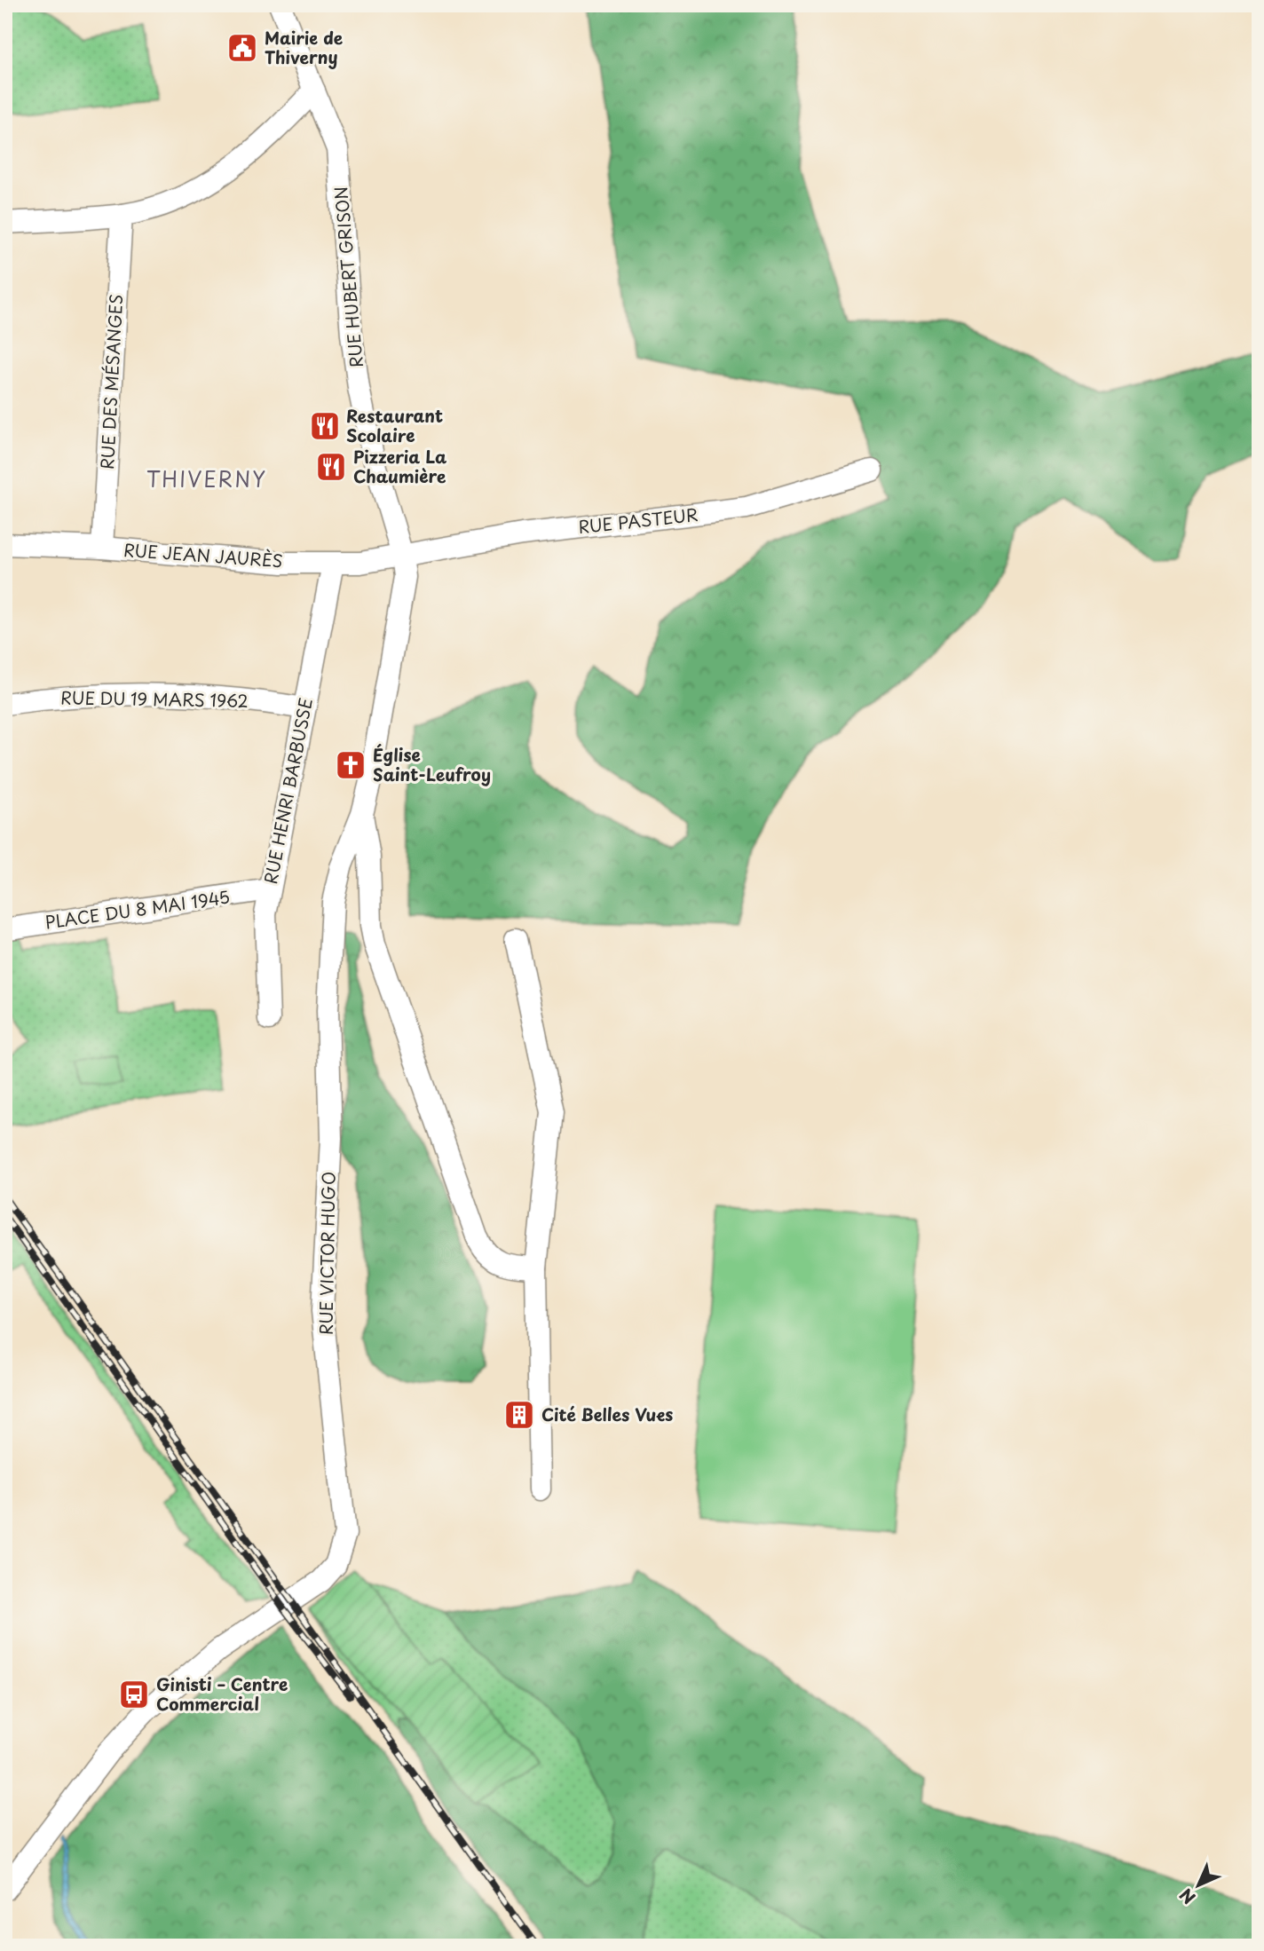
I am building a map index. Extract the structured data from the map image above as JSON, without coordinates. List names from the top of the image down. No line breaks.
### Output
{"streets":{"street":["RUE HUBERT GRISON","RUE DES MÉSANGES","RUE PASTEUR","RUE JEAN JAURÈS","RUE DU 19 MARS 1962","RUE HENRI BARBUSSE","PLACE DU 8 MAI 1945","RUE VICTOR HUGO"]},"crossings":[["RUE HUBERT GRISON","RUE PASTEUR"],["RUE HUBERT GRISON","RUE JEAN JAURÈS"],["RUE HUBERT GRISON","RUE VICTOR HUGO"],["RUE DES MÉSANGES","RUE JEAN JAURÈS"],["RUE PASTEUR","RUE JEAN JAURÈS"],["RUE PASTEUR","RUE VICTOR HUGO"],["RUE JEAN JAURÈS","RUE HENRI BARBUSSE"],["RUE JEAN JAURÈS","RUE VICTOR HUGO"],["RUE DU 19 MARS 1962","RUE HENRI BARBUSSE"],["RUE HENRI BARBUSSE","PLACE DU 8 MAI 1945"]],"districts":["THIVERNY"],"places":{"public building":["Mairie de Thiverny"],"restaurant":["Restaurant Scolaire","Pizzeria La Chaumière"],"church":["Église Saint-Leufroy"],"building":["Cité Belles Vues"],"bus stop":["Ginisti – Centre Commercial"]},"north":"bottom left"}
